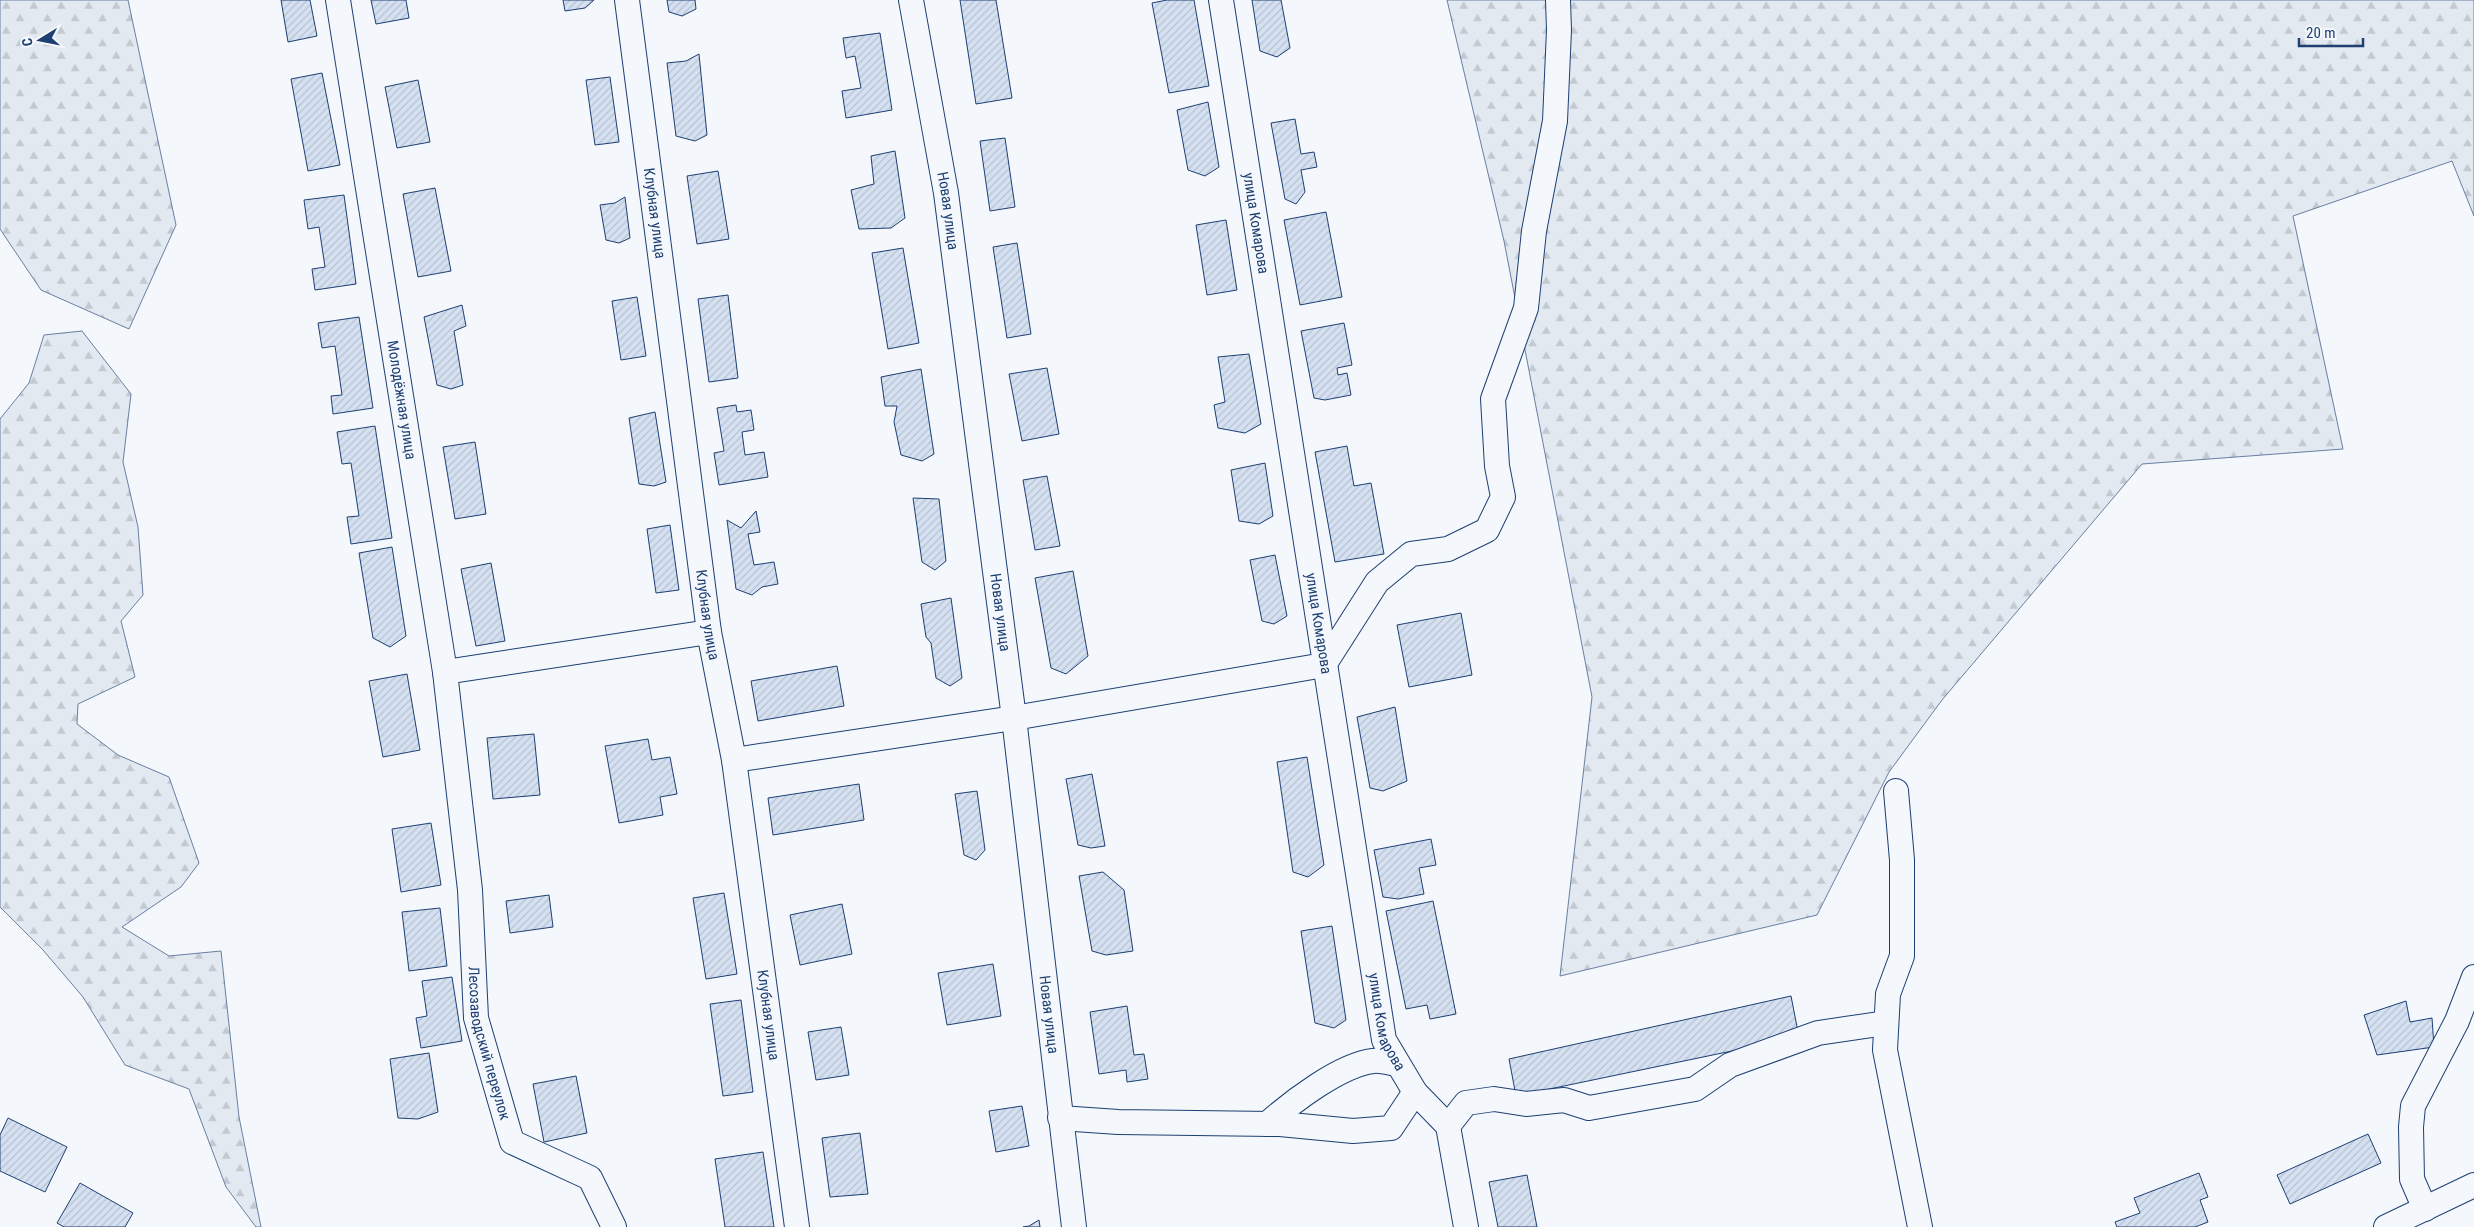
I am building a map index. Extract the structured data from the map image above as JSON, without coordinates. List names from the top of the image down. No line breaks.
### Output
{"streets":{"street":["Новая улица","Клубная улица","улица Комарова","Молодёжная улица","Лесозаводский переулок"]},"crossings":[["Молодёжная улица","Лесозаводский переулок"]],"scale_bar":"20 m","north":"left"}
